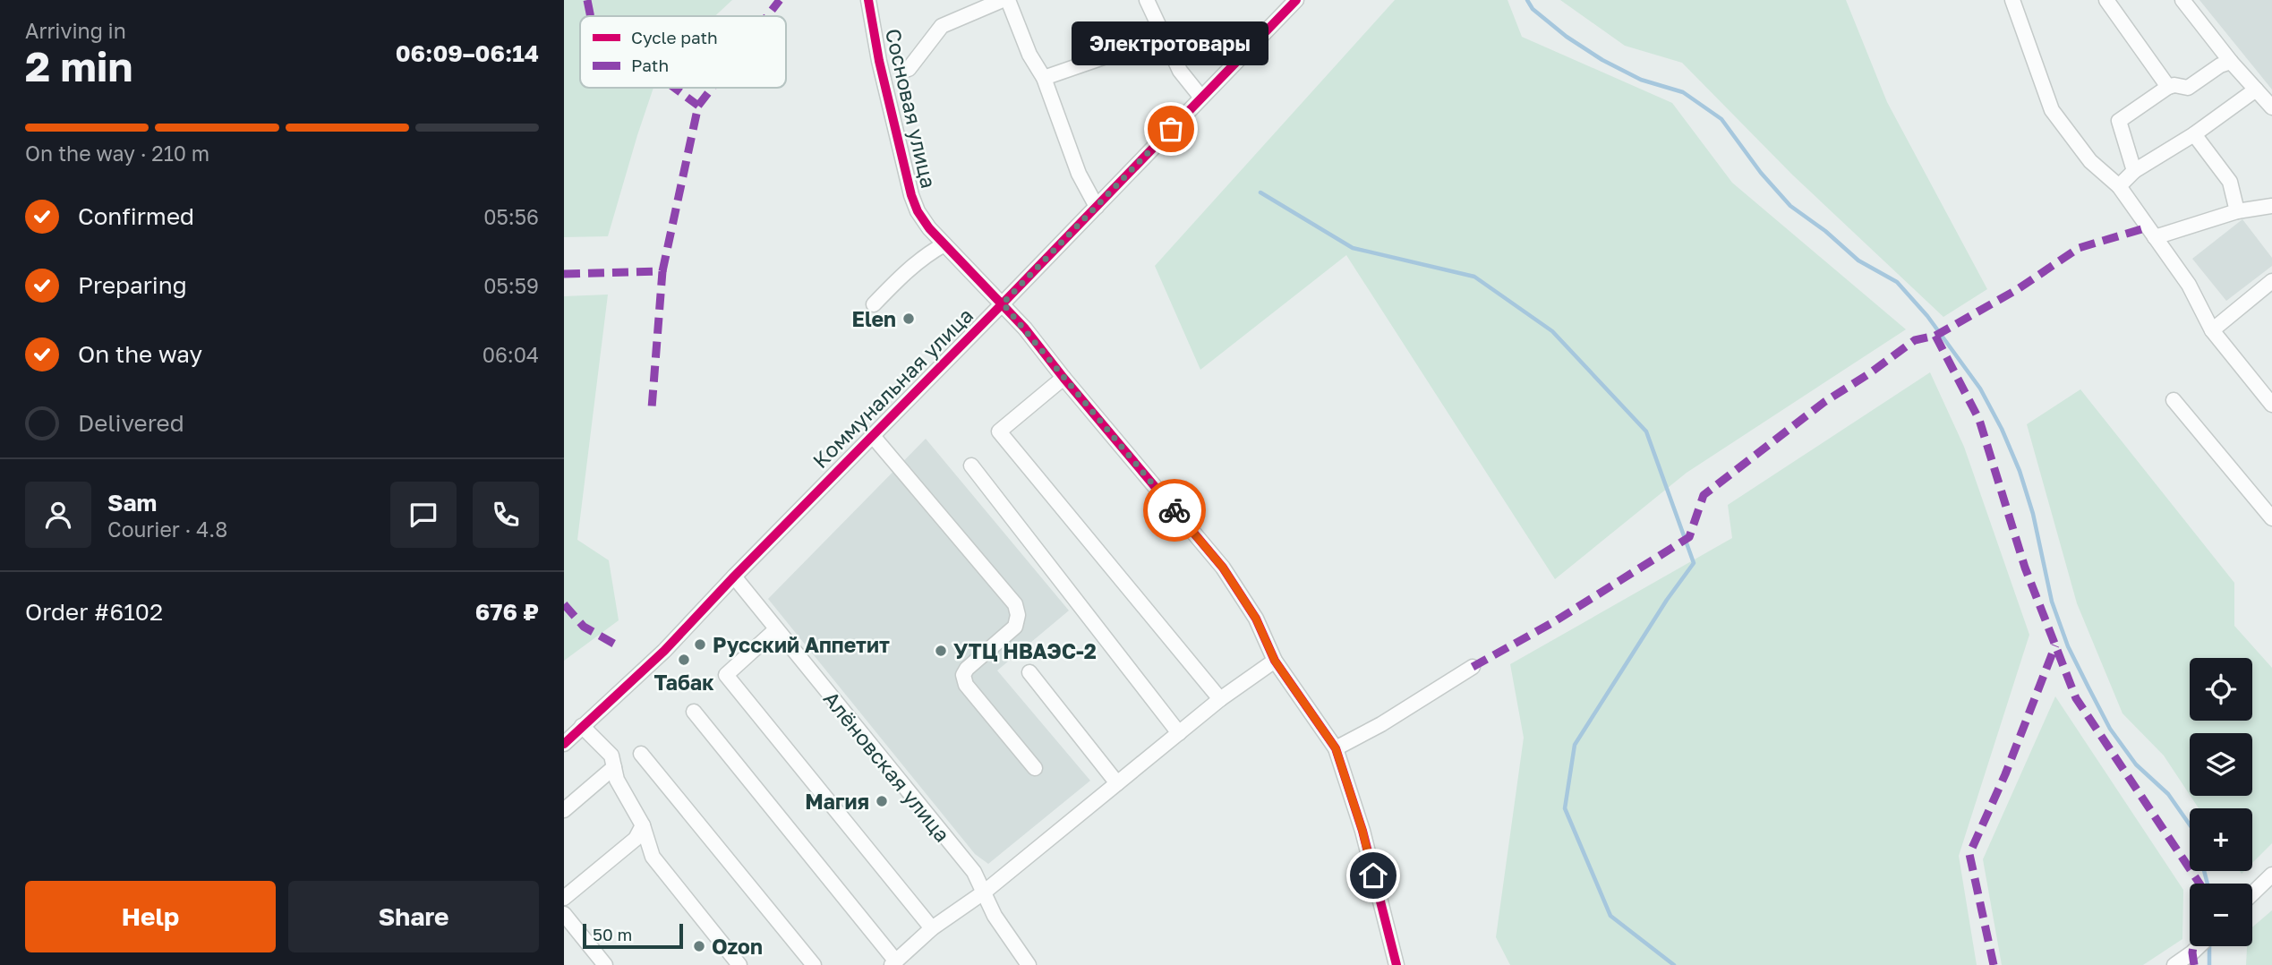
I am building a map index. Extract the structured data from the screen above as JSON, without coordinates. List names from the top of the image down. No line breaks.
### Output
{"streets":{"street":["Сосновая улица","Коммунальная улица","Алёновская улица"]},"crossings":[["Сосновая улица","Коммунальная улица"],["Коммунальная улица","Алёновская улица"]],"places":["Электротовары","Elen","Русский Аппетит","УТЦ НВАЭС-2","Табак","Магия","Ozon"],"legend":["Cycle path","Path"],"scale_bar":"50 m","page":{"heading":["2 min","Arriving in","06:09–06:14"],"panel":["Sam","Courier · 4.8","Order #6102","676 ₽"],"bubble":"Электротовары","bar":"On the way · 210 m","list":[["Confirmed","05:56"],["Preparing","05:59"],["On the way","06:04"],"Delivered"],"map_buttons":["+","−"],"buttons":["Help","Share"],"scale":"50 m"}}
